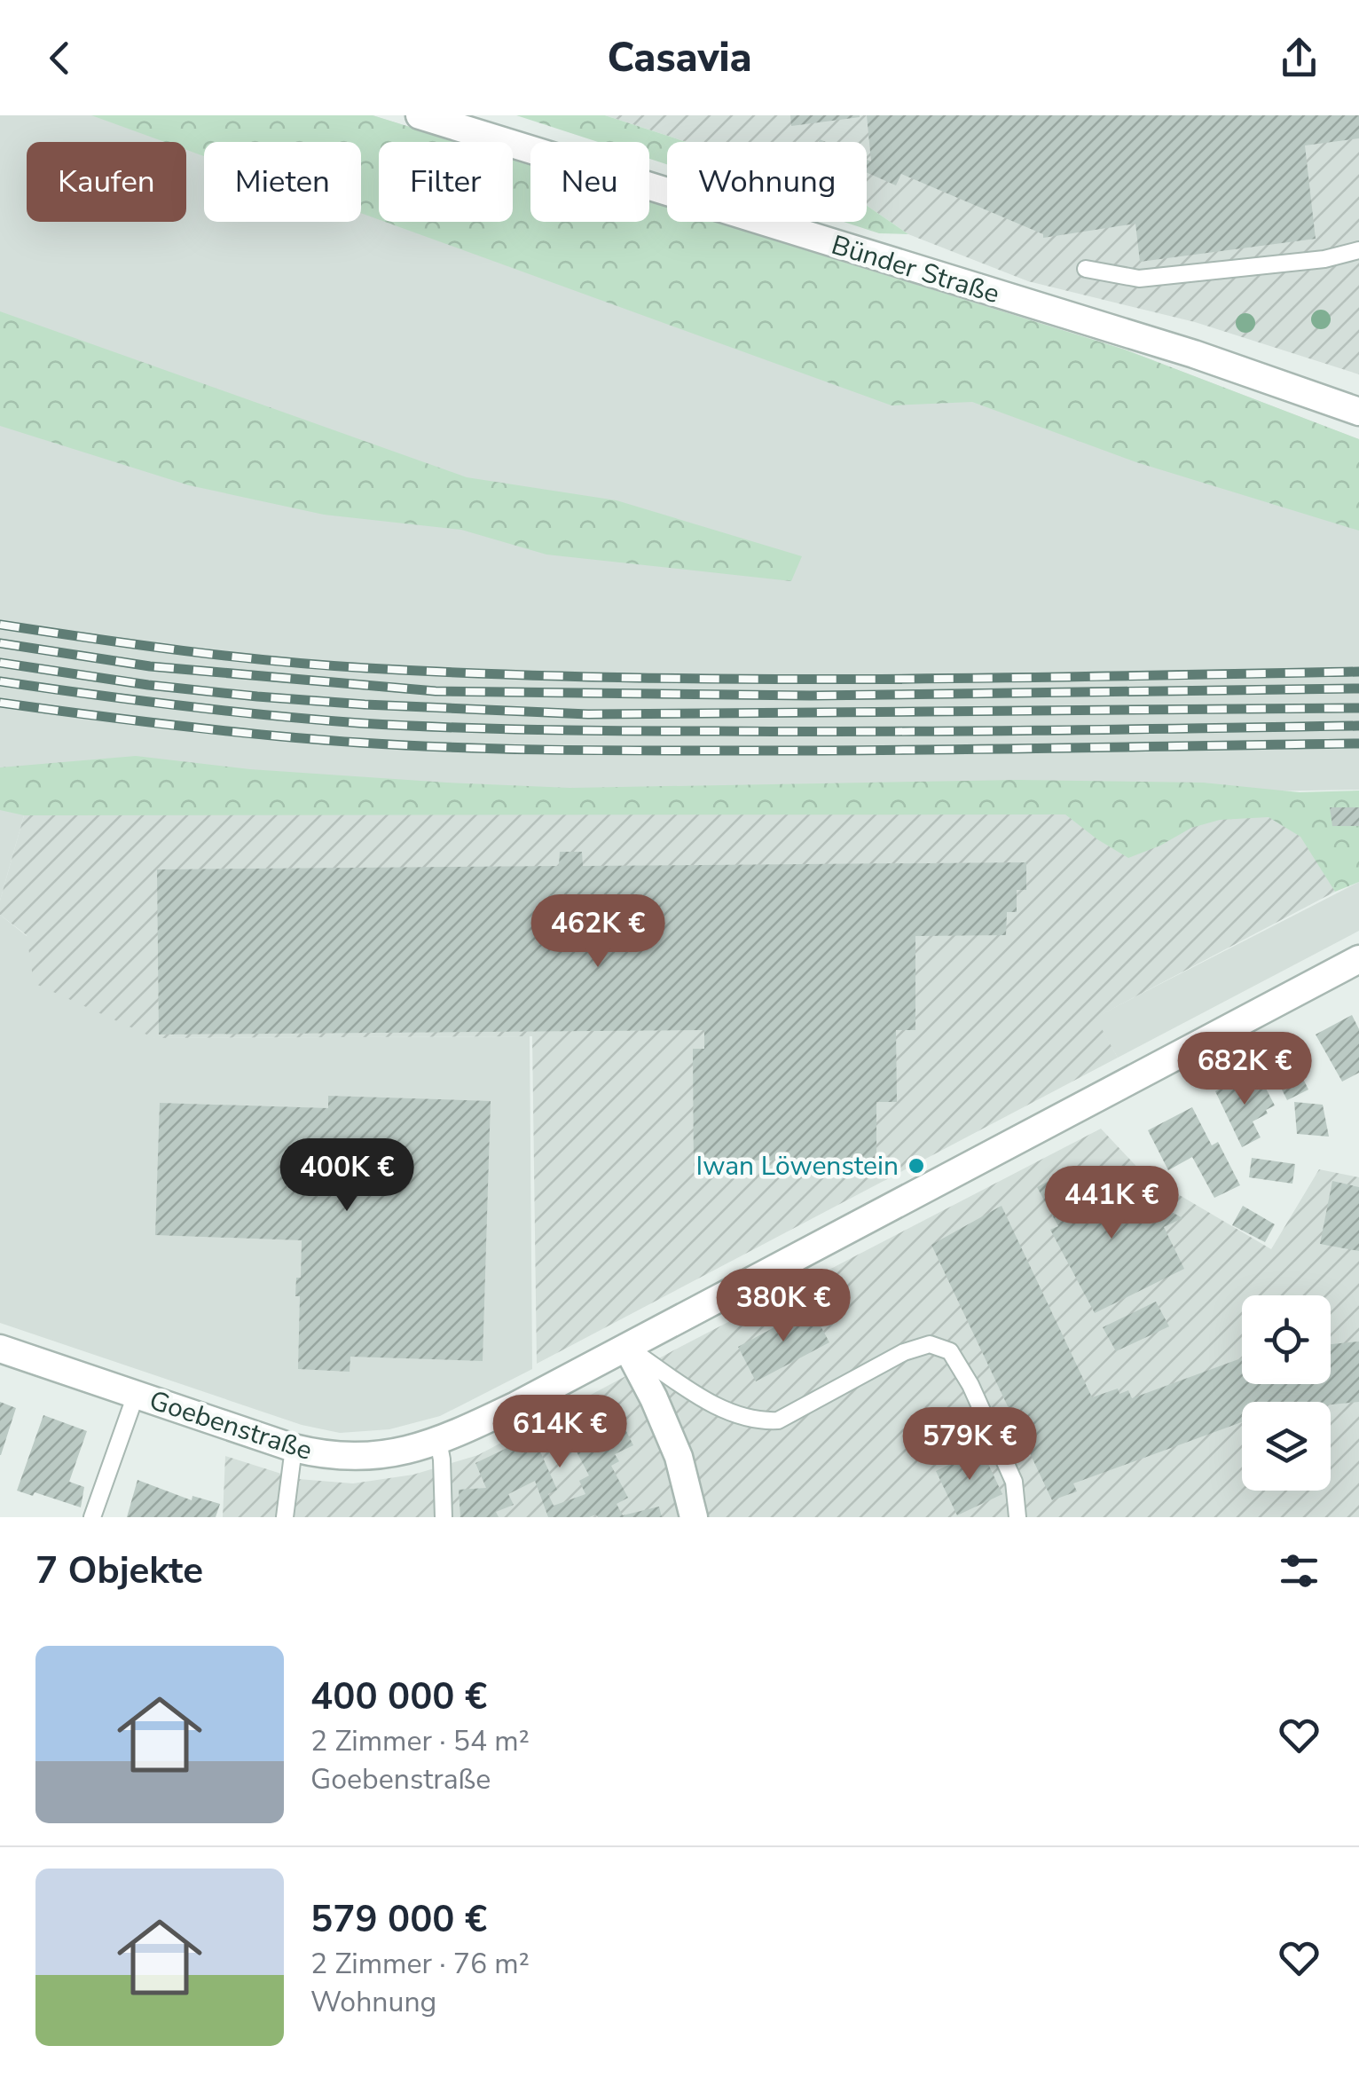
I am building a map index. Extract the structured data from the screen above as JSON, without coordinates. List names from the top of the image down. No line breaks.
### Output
{"streets":{"street":["Bünder Straße","Goebenstraße"]},"places":["Iwan Löwenstein"],"page":{"header":"Casavia","chip":["Kaufen","Mieten","Filter","Neu","Wohnung"],"price":["462K €","682K €","400K €","441K €","380K €","614K €","579K €"],"heading":"7 Objekte","list":[{"name":"400 000 €","note":"2 Zimmer · 54 m² · Goebenstraße"},{"name":"579 000 €","note":"2 Zimmer · 76 m² · Wohnung"}]}}
